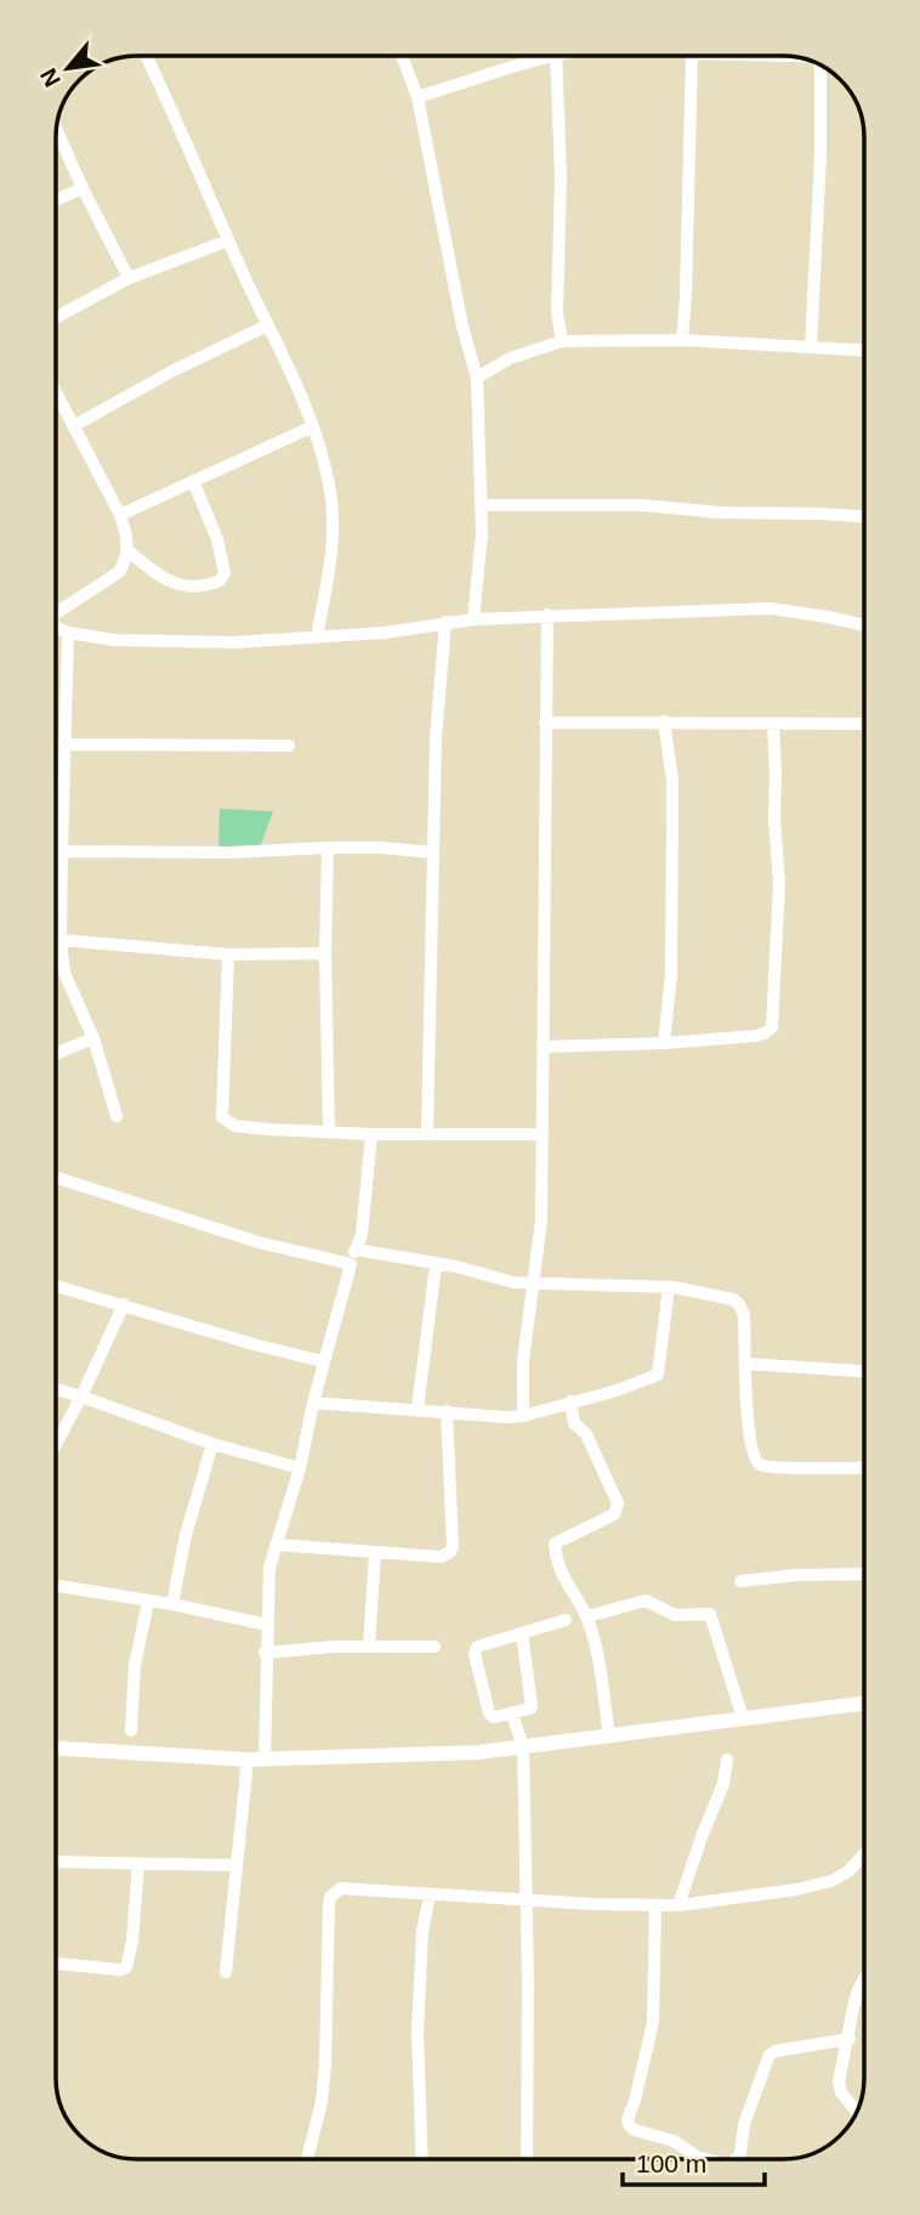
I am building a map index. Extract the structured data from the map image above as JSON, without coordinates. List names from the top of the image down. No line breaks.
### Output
{"scale_bar":"100 m","north":"bottom left"}
